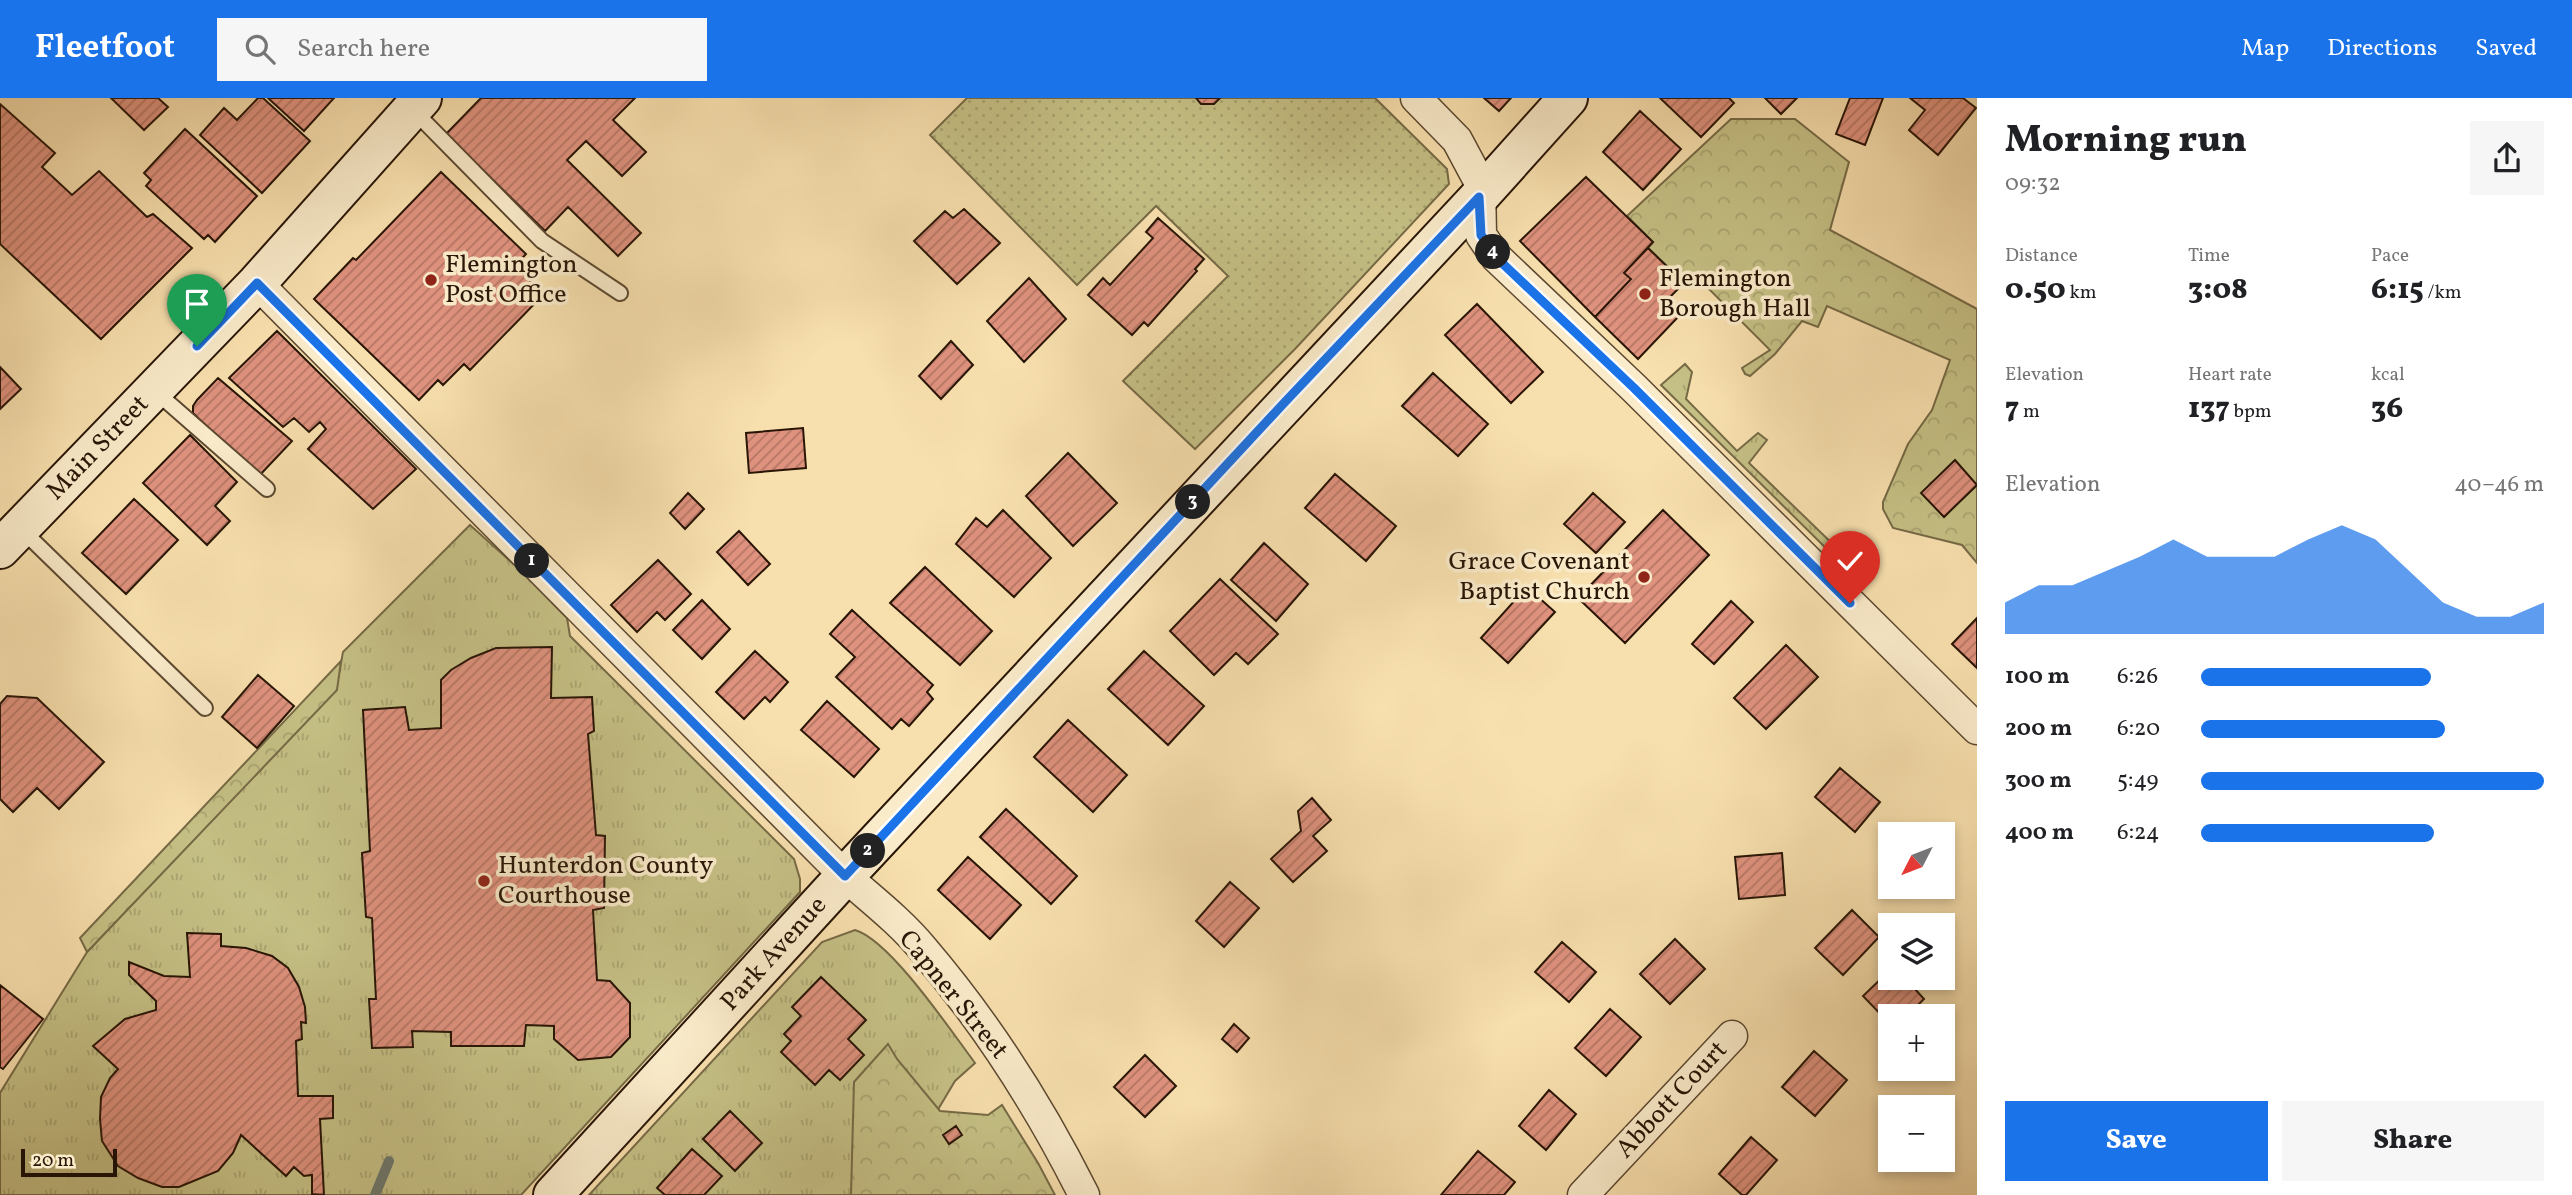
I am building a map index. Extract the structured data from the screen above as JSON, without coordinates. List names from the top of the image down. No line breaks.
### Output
{"streets":{"street":["Main Street","Park Avenue","Capner Street","Abbott Court"]},"crossings":[["Main Street","Capner Street"],["Park Avenue","Capner Street"]],"places":["Flemington Post Office","Flemington Borough Hall","Grace Covenant Baptist Church","Hunterdon County Courthouse"],"scale_bar":"20 m","north":"bottom left","page":{"header":"Fleetfoot","search":"Search here","nav":["Map","Directions","Saved"],"heading":["Morning run","09:32"],"stats":[["Distance","0.50 km"],["Time","3:08"],["Pace","6:15 /km"],["Elevation","7 m"],["Heart rate","137 bpm"],["kcal","36"]],"pins":["4","3","1","2"],"chart":["Elevation","40–46 m"],"list":[{"name":"100 m","note":"6:26"},{"name":"200 m","note":"6:20"},{"name":"300 m","note":"5:49"},{"name":"400 m","note":"6:24"}],"map_buttons":["+","−"],"buttons":["Save","Share"],"scale":"20 m"}}
